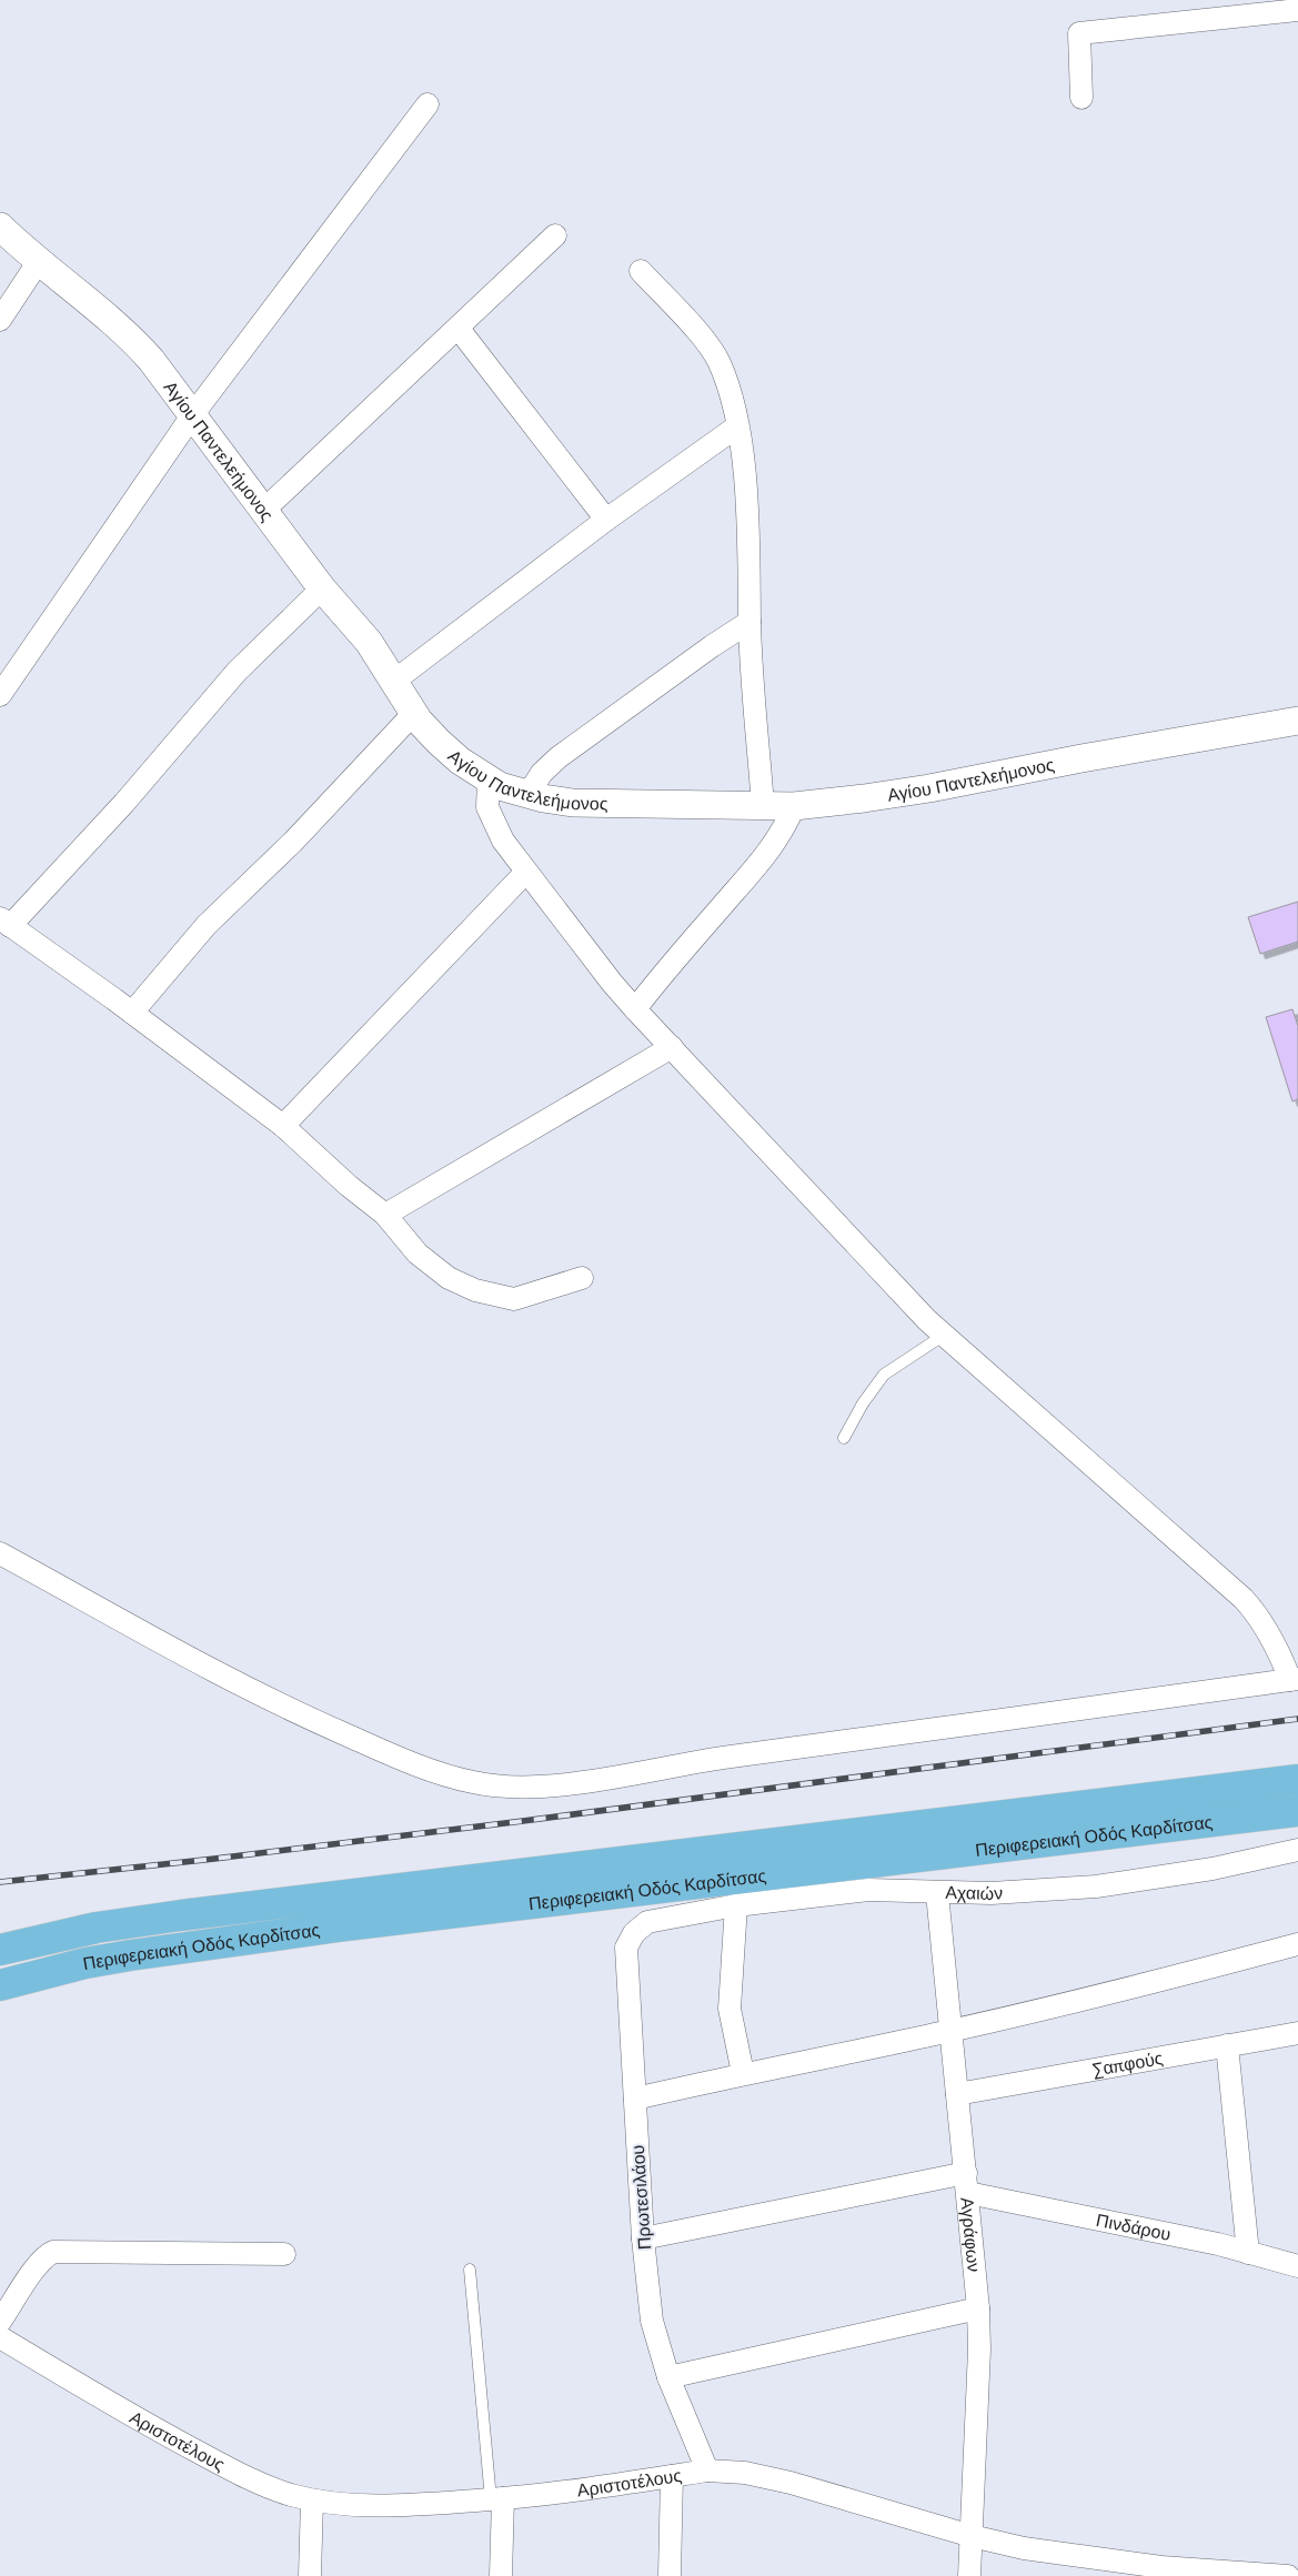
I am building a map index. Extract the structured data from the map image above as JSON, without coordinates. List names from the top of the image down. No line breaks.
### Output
{"streets":{"main road":["Περιφερειακή Οδός Καρδίτσας"],"street":["Αγίου Παντελεήμονος","Αχαιών","Σαπφούς","Πρωτεσιλάου","Πινδάρου","Αγράφων","Αριστοτέλους"]},"crossings":[["Αχαιών","Πρωτεσιλάου"],["Αχαιών","Αγράφων"],["Σαπφούς","Αγράφων"],["Πρωτεσιλάου","Αριστοτέλους"],["Πινδάρου","Αγράφων"],["Αγράφων","Αριστοτέλους"]]}
